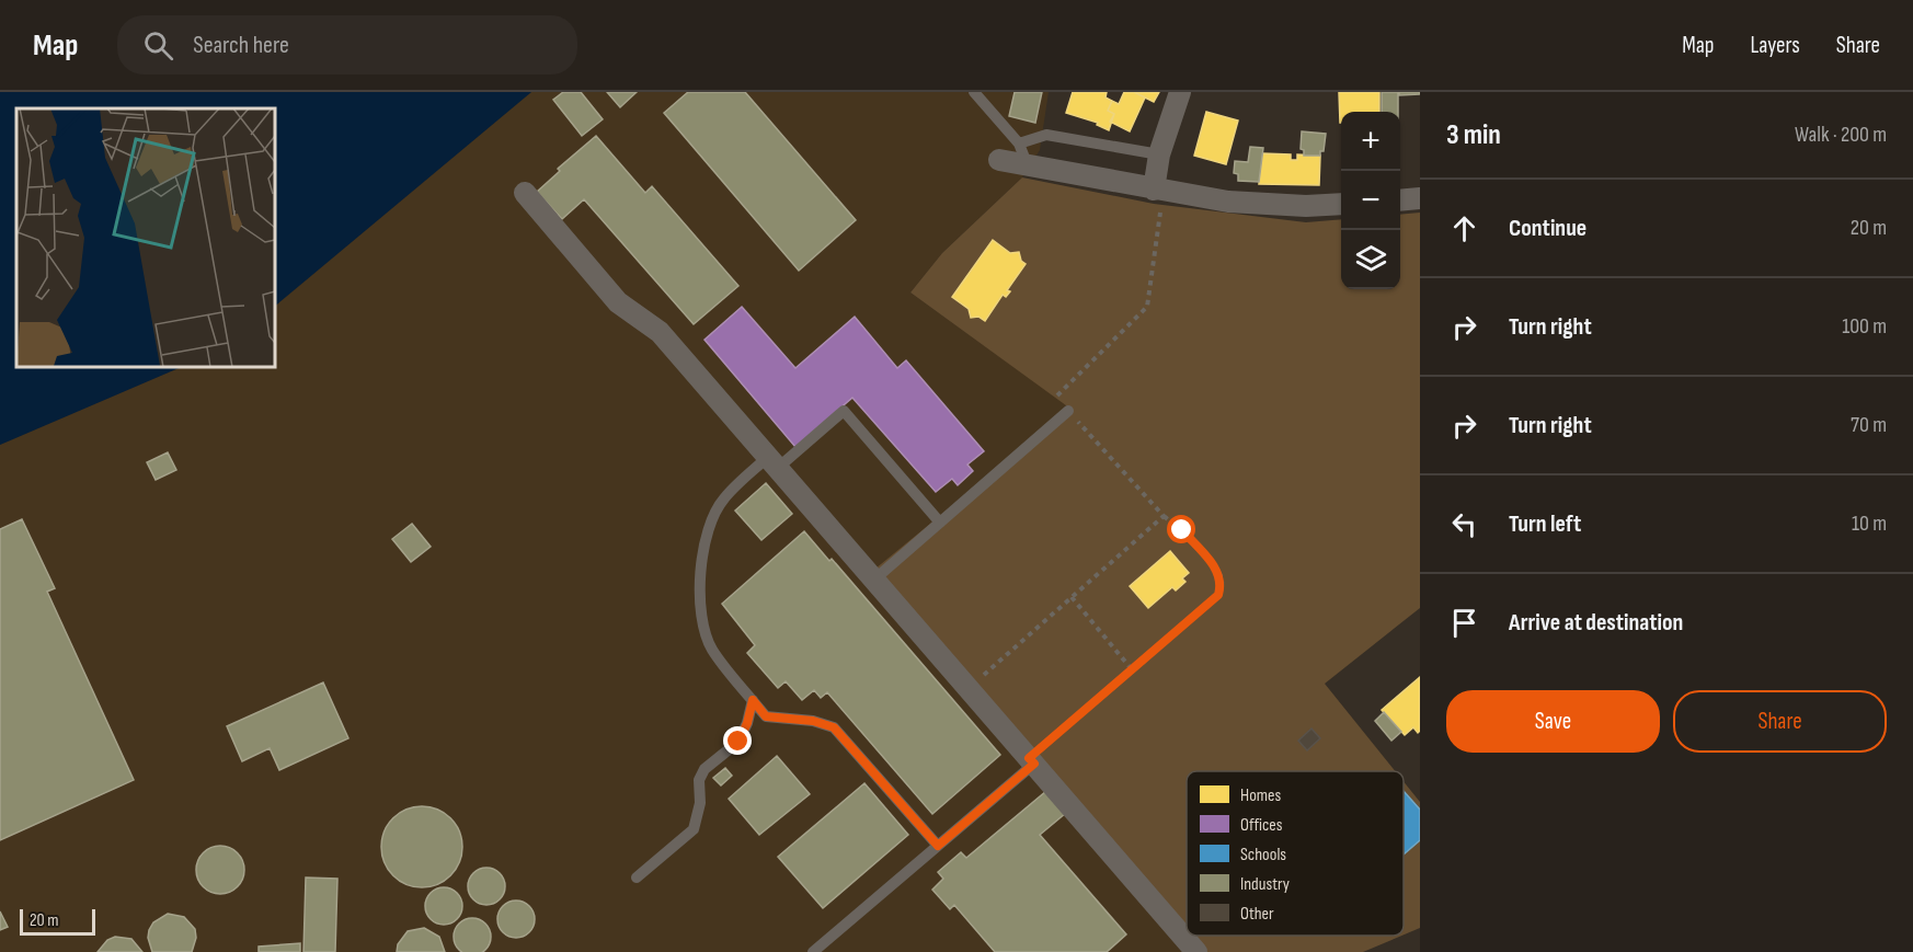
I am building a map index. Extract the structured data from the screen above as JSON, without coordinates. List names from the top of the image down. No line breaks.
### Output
{"legend":["Homes","Offices","Schools","Industry","Other"],"scale_bar":"20 m","page":{"header":"Map","search":"Search here","nav":["Map","Layers","Share"],"heading":["3 min","Walk · 200 m"],"map_buttons":["+","−"],"list":[["Continue","20 m"],["Turn right","100 m"],["Turn right","70 m"],["Turn left","10 m"],"Arrive at destination"],"buttons":["Save","Share"],"scale":"20 m"}}
